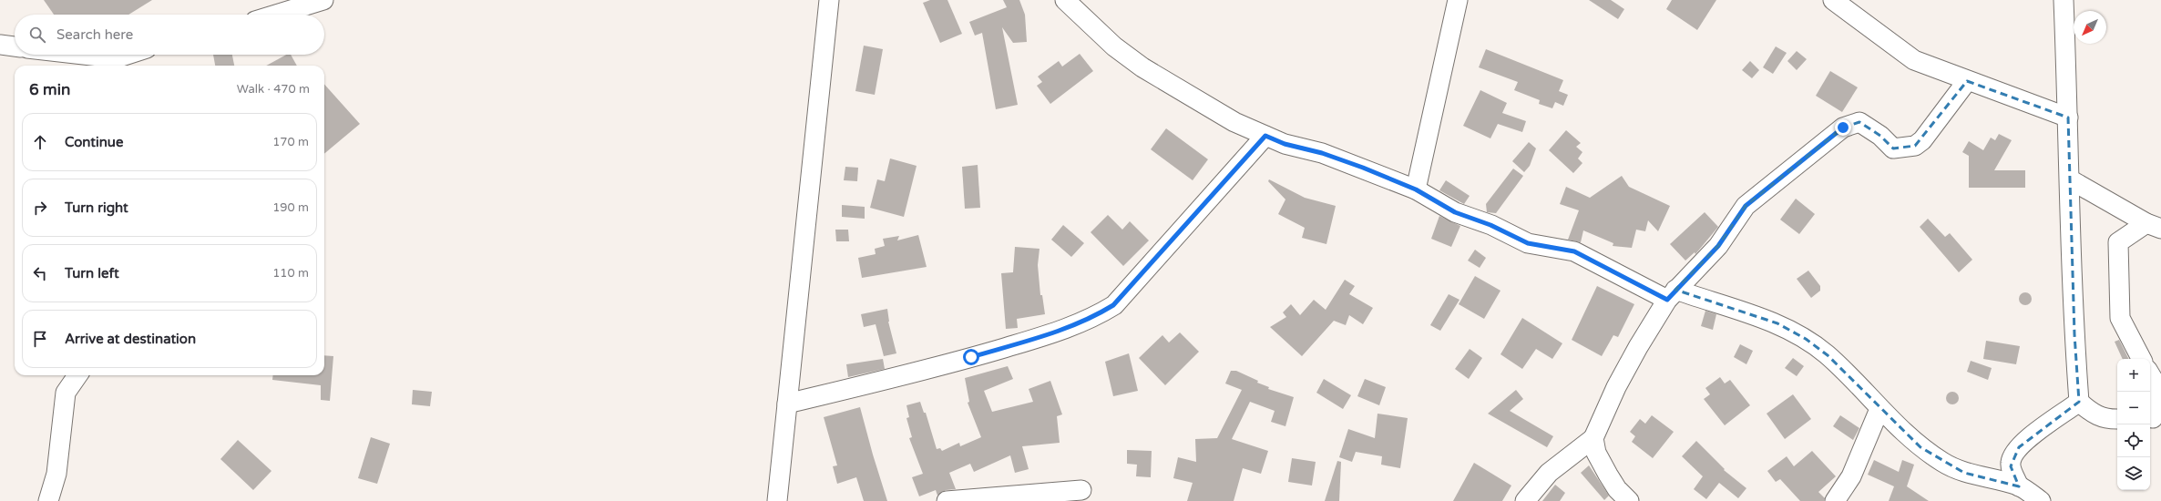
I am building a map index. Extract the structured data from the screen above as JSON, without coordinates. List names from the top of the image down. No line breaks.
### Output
{"north":"bottom left","page":{"search":"Search here","heading":["6 min","Walk · 470 m"],"list":[["Continue","170 m"],["Turn right","190 m"],["Turn left","110 m"],"Arrive at destination"],"map_buttons":["+","−"]}}
